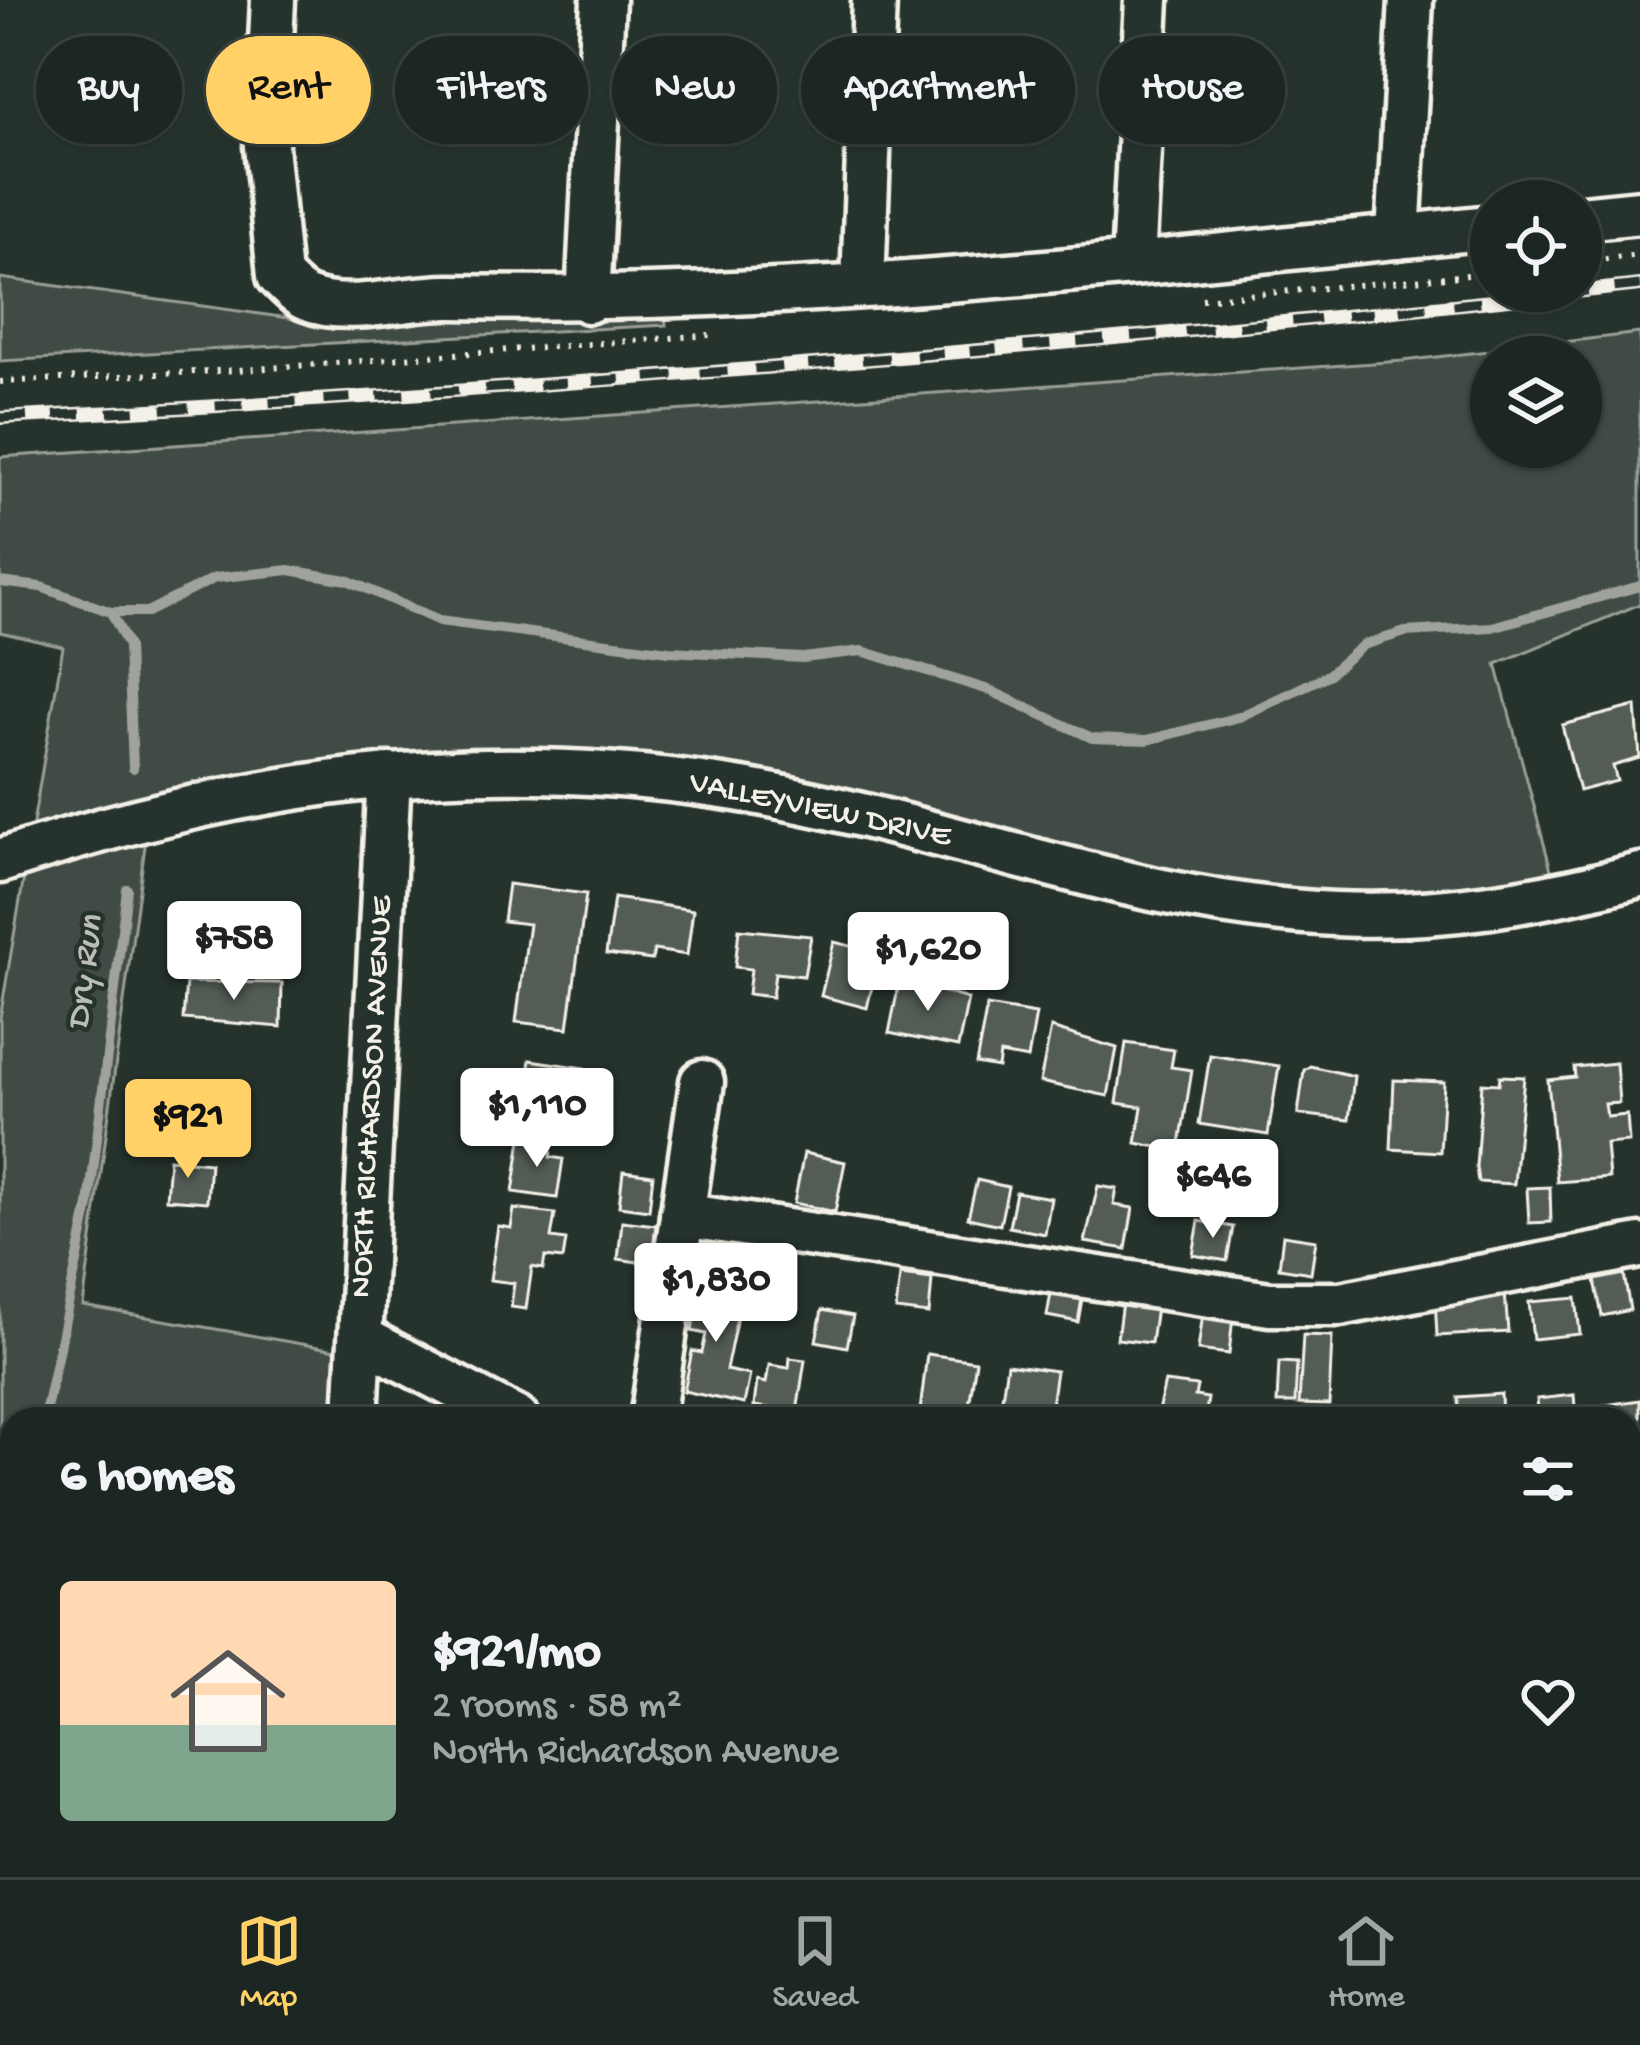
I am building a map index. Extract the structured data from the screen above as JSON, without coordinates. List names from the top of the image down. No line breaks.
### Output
{"streets":{"street":["VALLEYVIEW DRIVE","NORTH RICHARDSON AVENUE"]},"crossings":[["VALLEYVIEW DRIVE","NORTH RICHARDSON AVENUE"]],"water":["Dry Run"],"page":{"chip":["Buy","Rent","Filters","New","Apartment","House"],"price":["$758","$1,620","$1,110","$921","$646","$1,830"],"heading":"6 homes","list":[{"name":"$921/mo","note":"2 rooms · 58 m² · North Richardson Avenue"}],"tabs":["Map","Saved","Home"]}}
